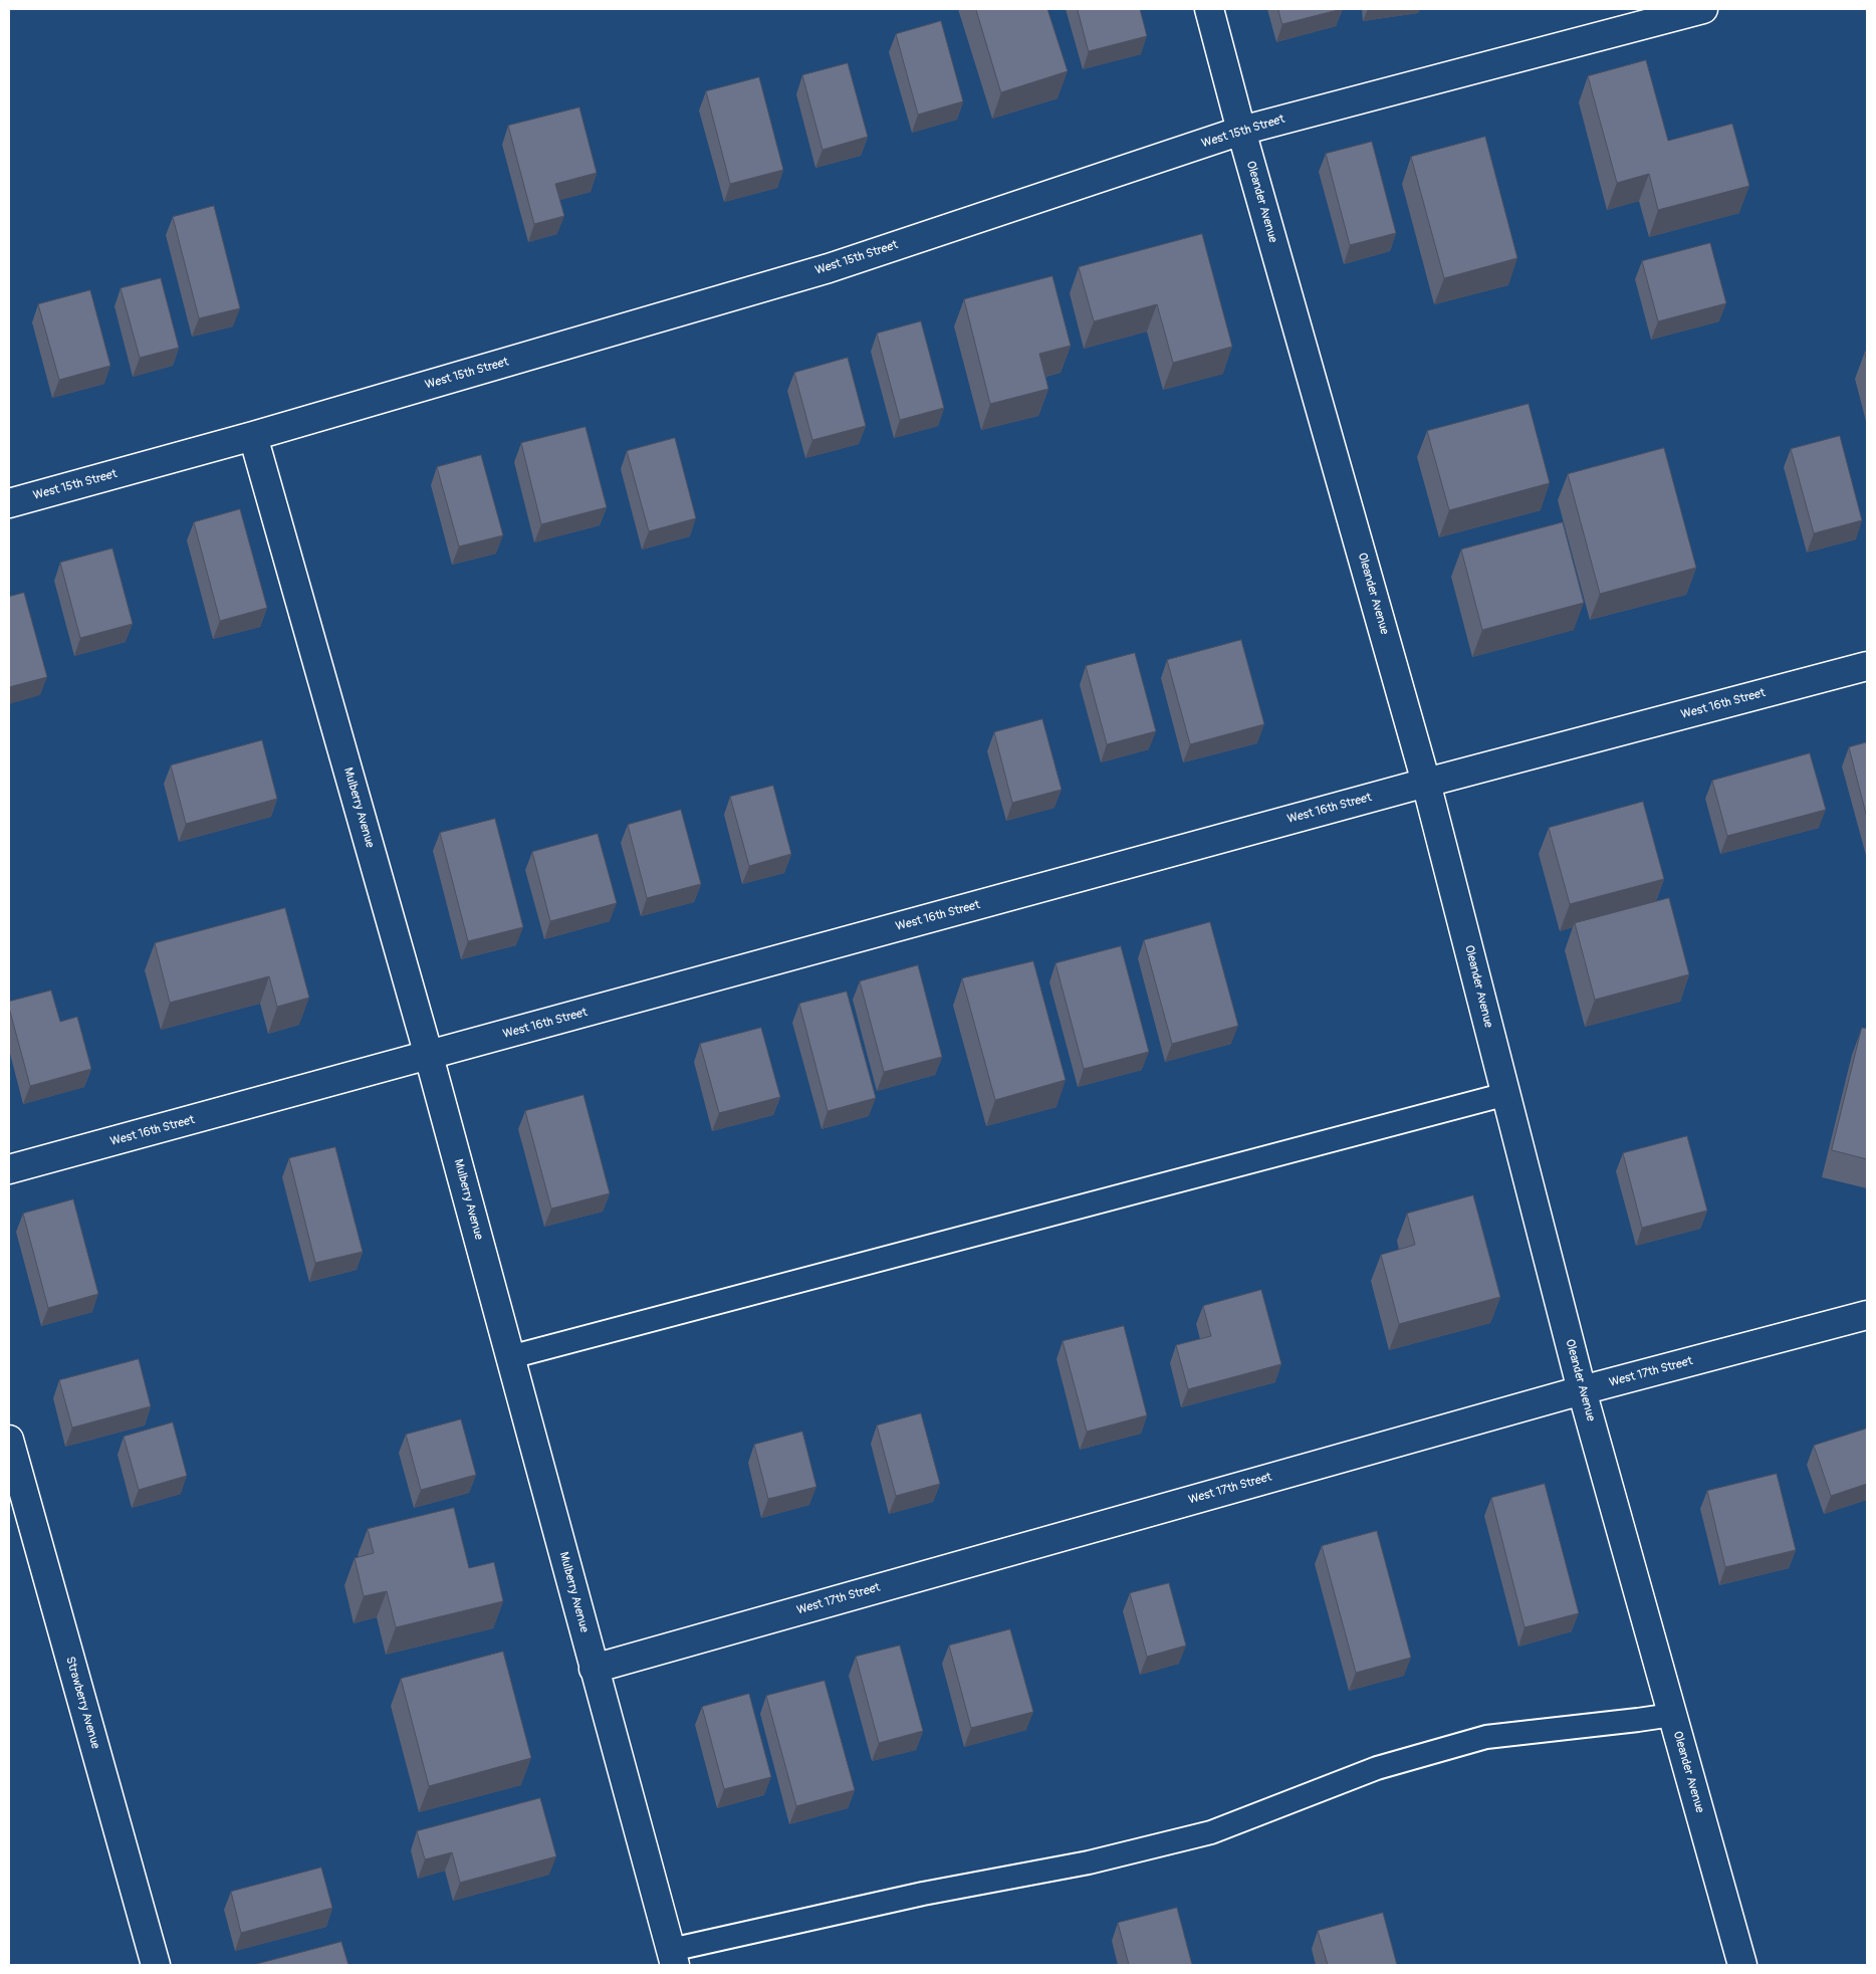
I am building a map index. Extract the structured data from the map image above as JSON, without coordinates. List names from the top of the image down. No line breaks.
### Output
{"streets":{"street":["West 15th Street","Oleander Avenue","West 16th Street","Mulberry Avenue","West 17th Street","Strawberry Avenue"]},"crossings":[["West 15th Street","Oleander Avenue"],["West 15th Street","Mulberry Avenue"],["Oleander Avenue","West 16th Street"],["Oleander Avenue","West 17th Street"],["West 16th Street","Mulberry Avenue"],["Mulberry Avenue","West 17th Street"]]}
